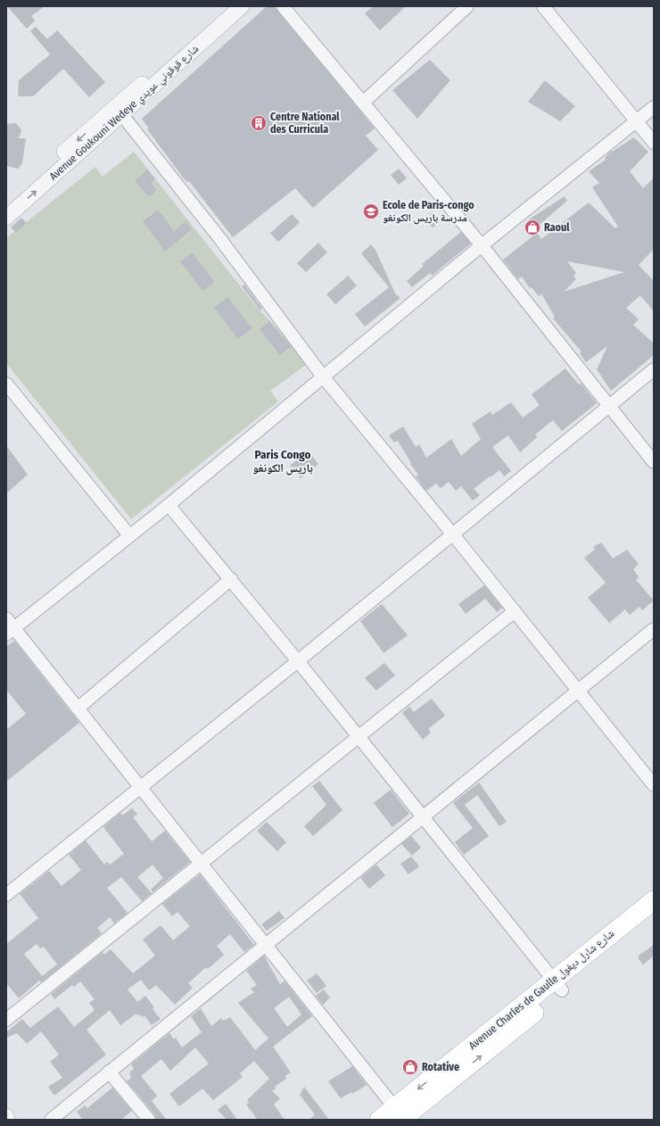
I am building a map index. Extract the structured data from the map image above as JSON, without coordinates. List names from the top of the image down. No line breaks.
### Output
{"streets":{"main road":["Avenue Charles de Gaulle شارع شارل ديغول"],"street":["Avenue Goukouni Wedeye شارع قوقوني عويدي"]},"districts":["Paris Congo باريس الكونغو"],"places":{"building":["Centre National des Curricula"],"school or university":["Ecole de Paris-congo مدرسة باريس الكونغو"],"shop":["Raoul","Rotative"]}}
